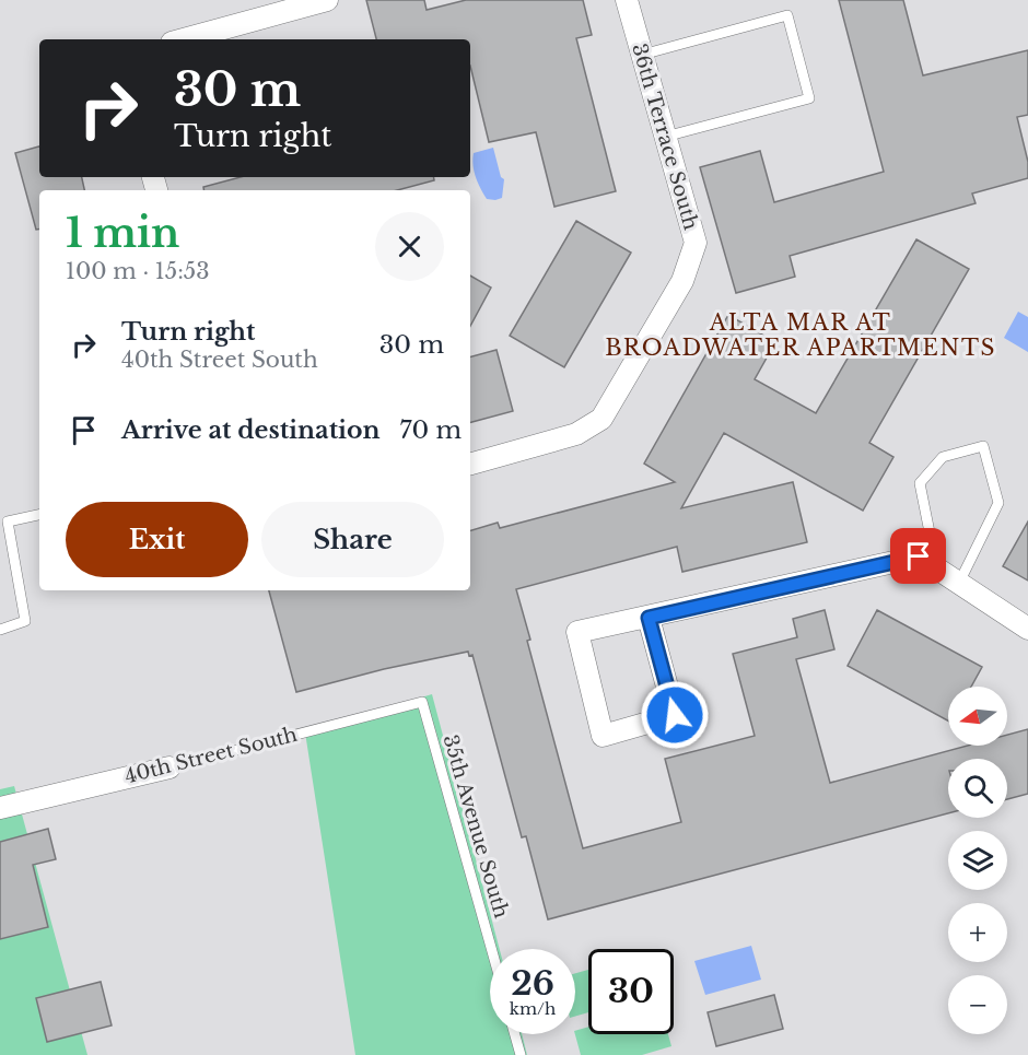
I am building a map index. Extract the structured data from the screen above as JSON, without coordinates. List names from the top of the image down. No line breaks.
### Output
{"streets":{"street":["36th Terrace South","40th Street South"],"lane":["35th Avenue South"]},"crossings":[["40th Street South","35th Avenue South"]],"districts":["ALTA MAR AT BROADWATER APARTMENTS"],"north":"left","page":{"turn":["30 m","Turn right"],"heading":["1 min","100 m · 15:53"],"list":[{"name":"Turn right","note":"40th Street South","value":"30 m"},{"name":"Arrive at destination","value":"70 m"}],"buttons":["Exit","Share"],"map_buttons":["+","−"],"speed":"26 km/h","limit":"30"}}
